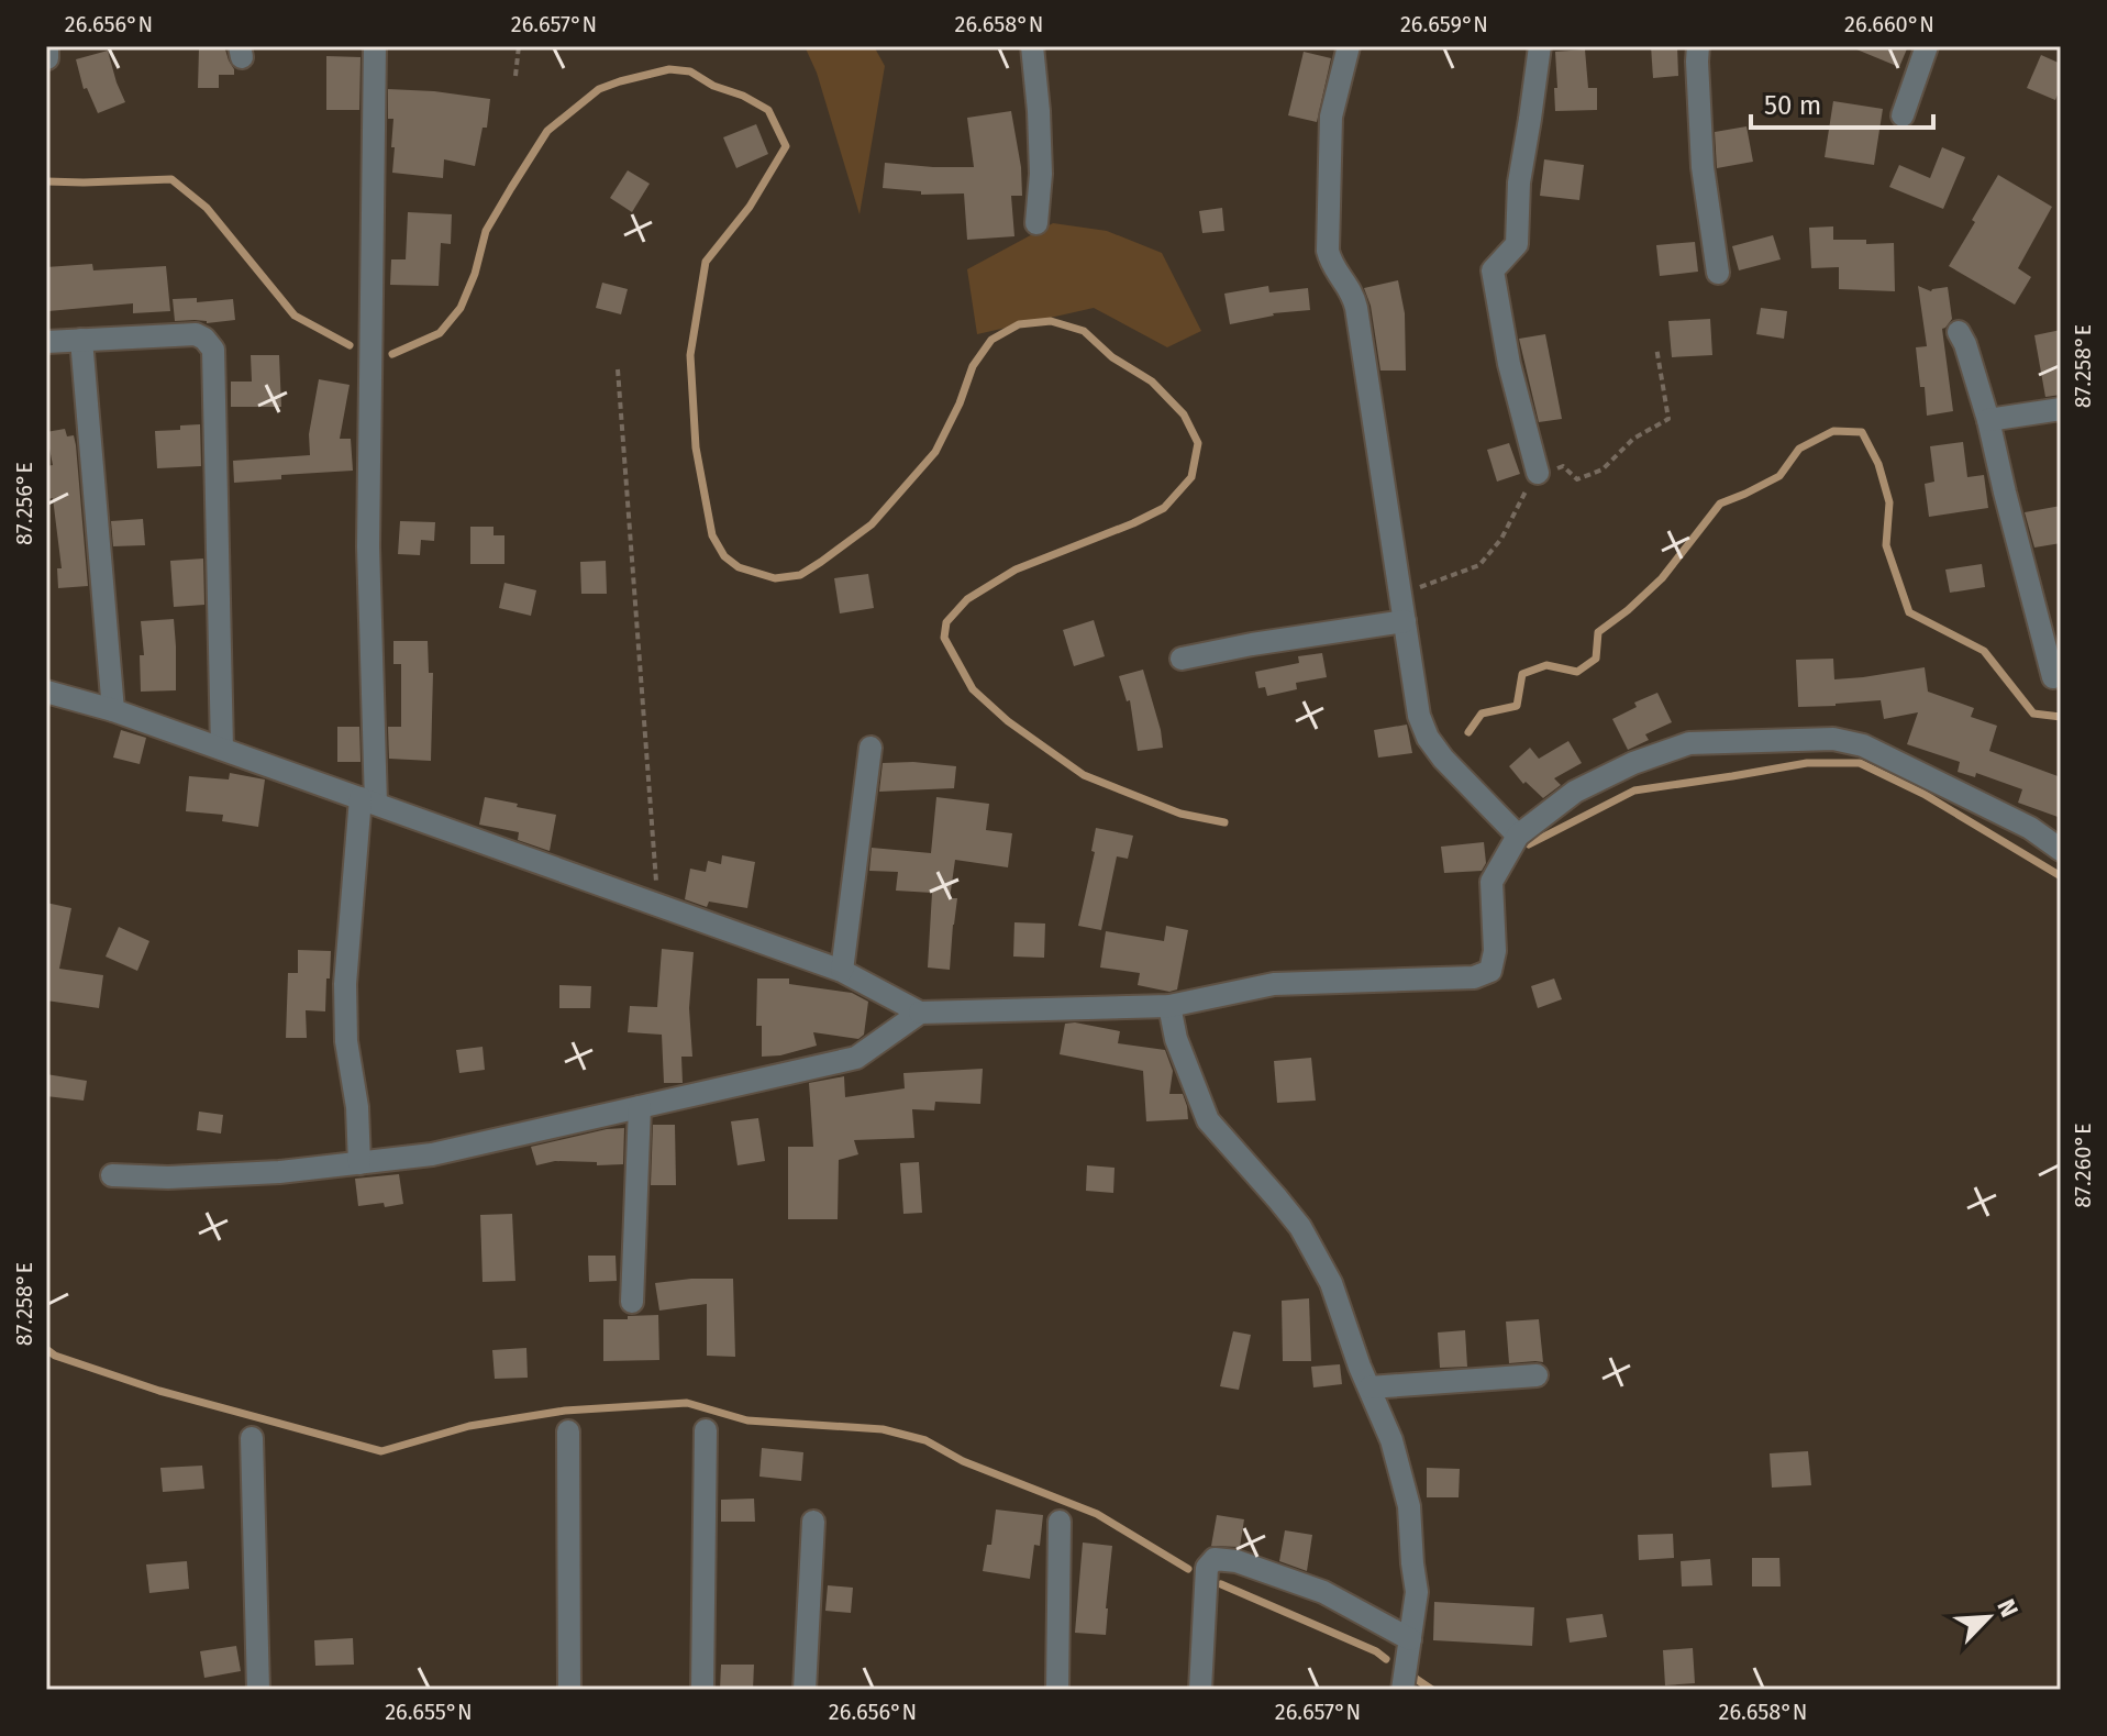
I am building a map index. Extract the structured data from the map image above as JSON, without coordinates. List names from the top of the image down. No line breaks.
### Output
{"scale_bar":"50 m","north":"top right","coordinates":["26.656°N","26.657°N","26.658°N","26.659°N","26.660°N","87.258°E","87.256°E","87.260°E","26.655°N"]}
